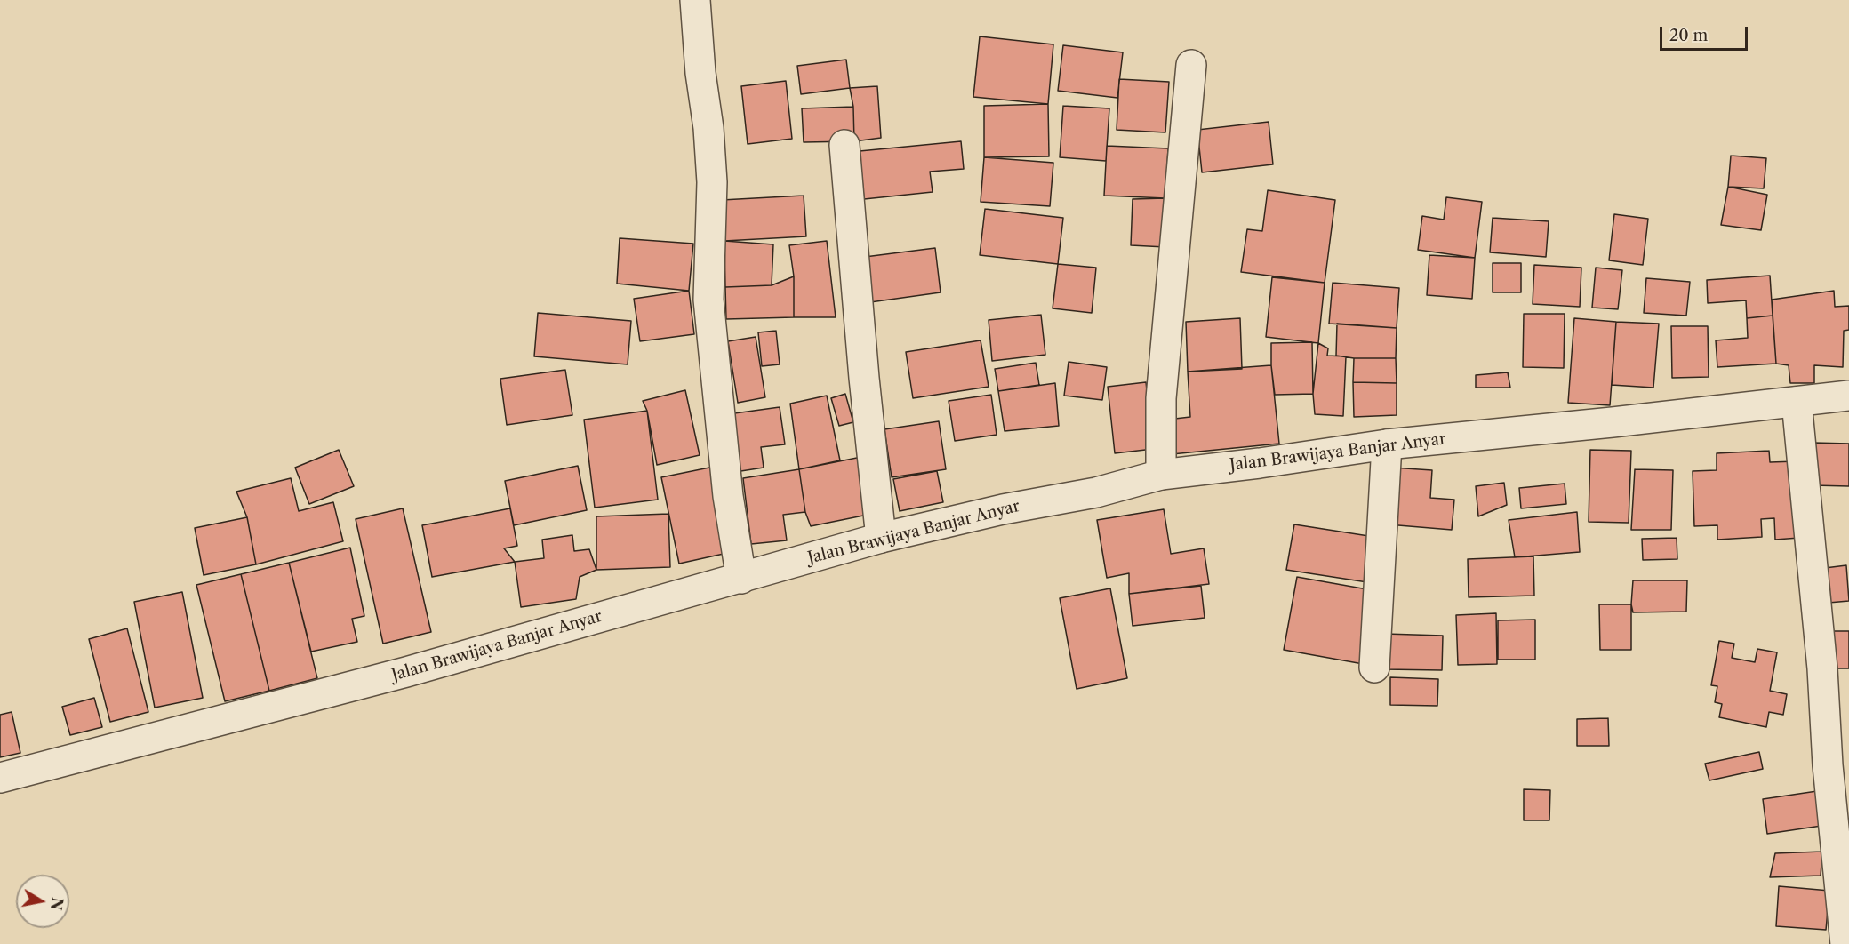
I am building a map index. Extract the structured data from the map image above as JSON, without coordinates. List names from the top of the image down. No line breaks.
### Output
{"streets":{"street":["Jalan Brawijaya Banjar Anyar"]},"scale_bar":"20 m","north":"right"}
